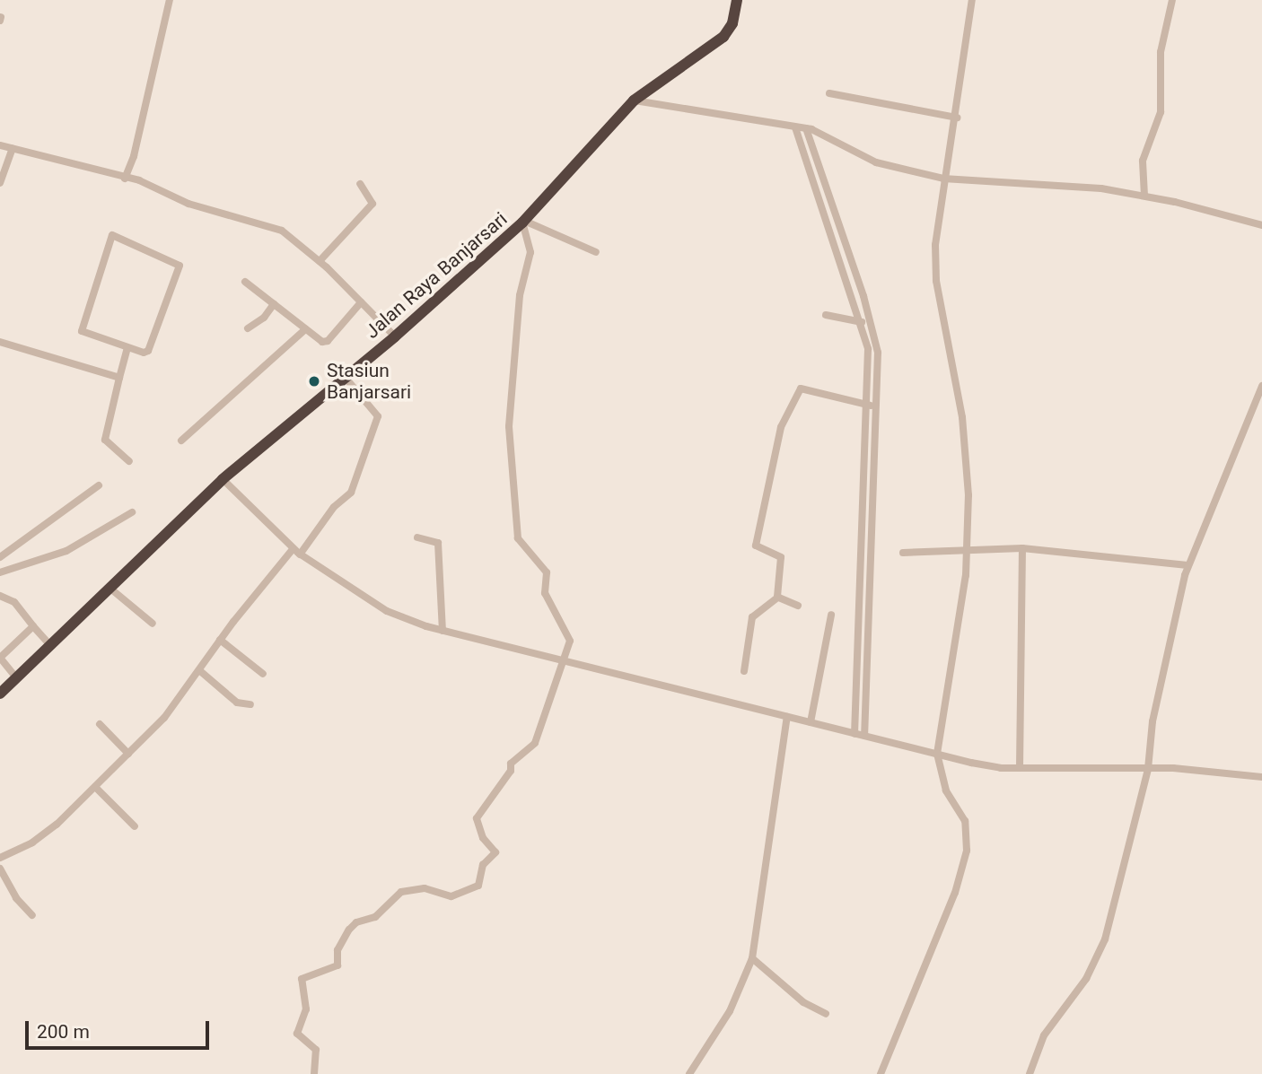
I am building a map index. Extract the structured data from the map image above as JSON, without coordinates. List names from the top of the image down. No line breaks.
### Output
{"streets":{"highway":["Jalan Raya Banjarsari"]},"places":["Stasiun Banjarsari"],"scale_bar":"200 m"}
